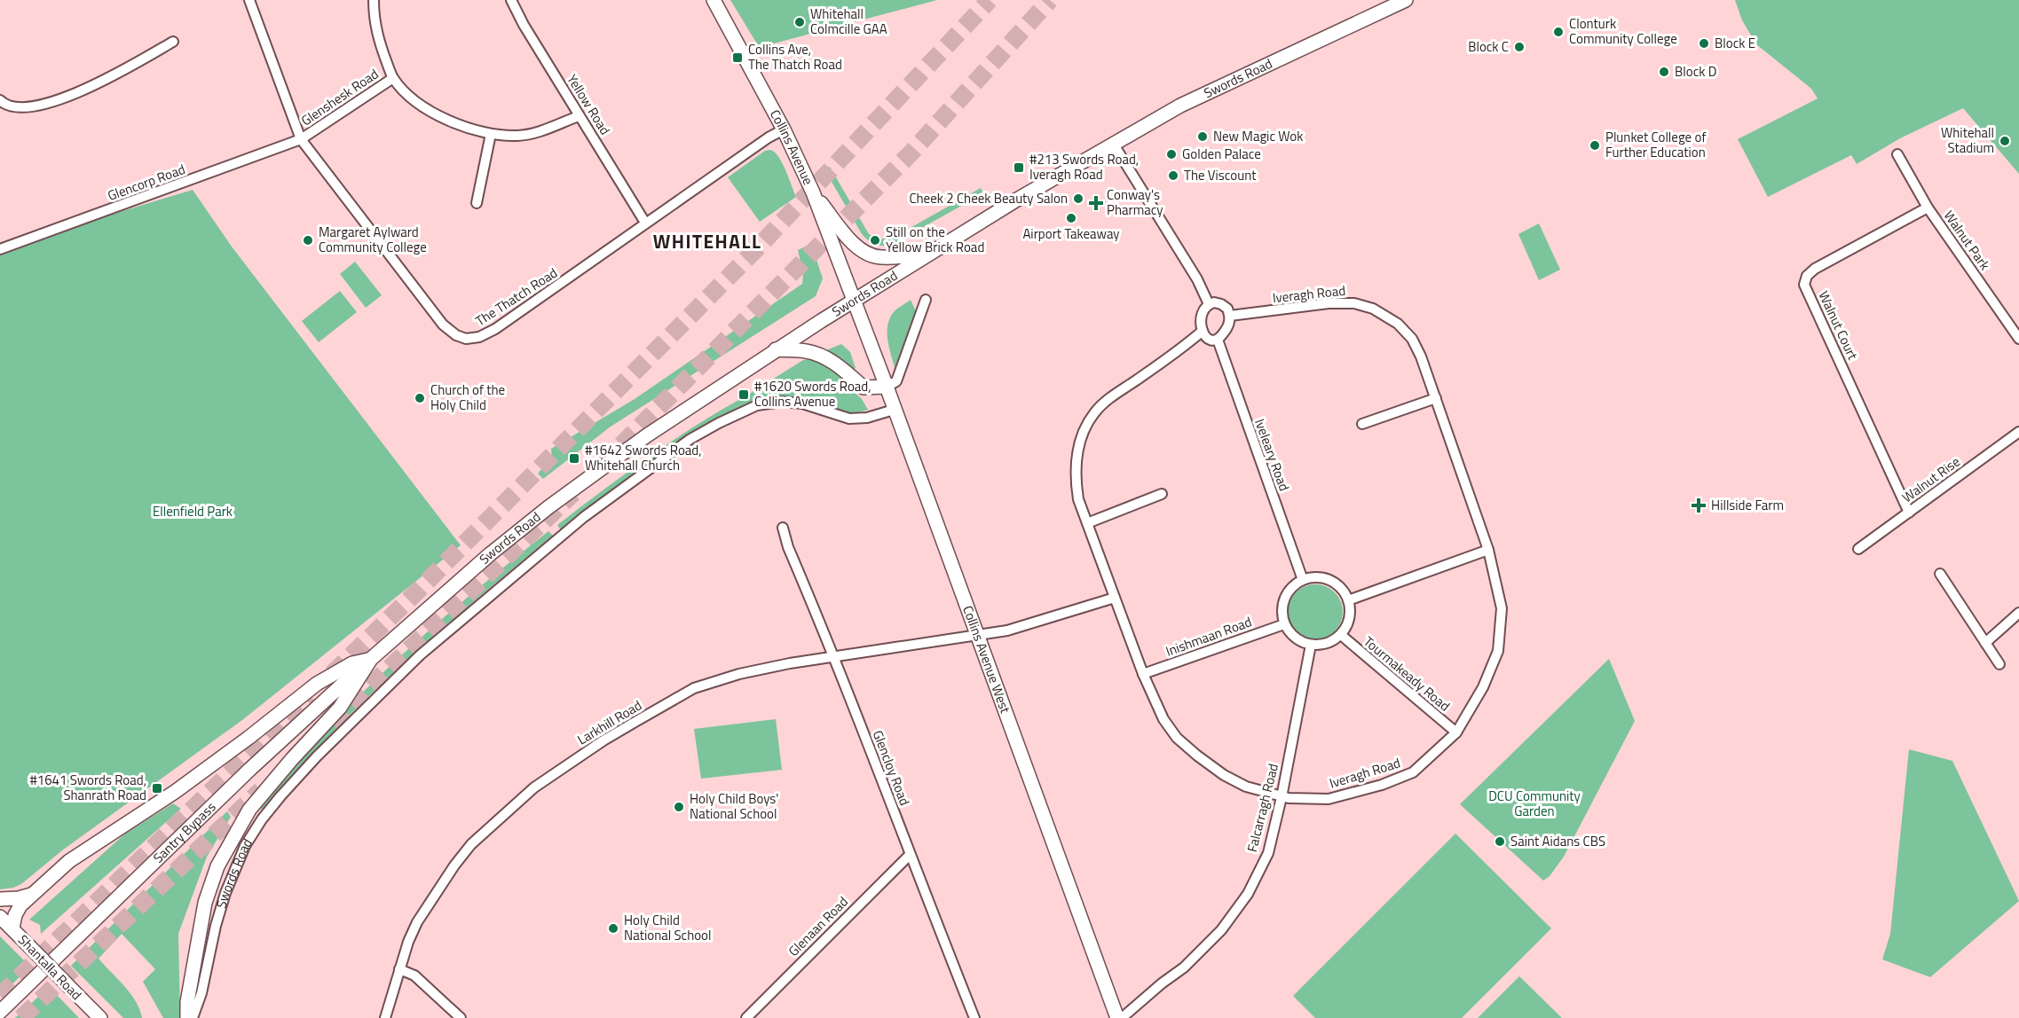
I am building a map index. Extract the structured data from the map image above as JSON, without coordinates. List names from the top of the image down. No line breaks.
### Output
{"streets":{"main road":["Swords Road","Collins Avenue","Collins Avenue West","Santry Bypass","Shantalla Road"],"street":["Glenshesk Road","Yellow Road","Glencorp Road","Walnut Park","Iveragh Road","The Thatch Road","Walnut Court","Iveleary Road","Walnut Rise","Inishmaan Road","Tourmakeady Road","Larkhill Road","Glencloy Road","Falcarragh Road","Glenaan Road"]},"crossings":[["Swords Road","Collins Avenue"],["Swords Road","Collins Avenue West"],["Swords Road","Santry Bypass"],["Swords Road","Shantalla Road"],["Glenshesk Road","Yellow Road"],["Glenshesk Road","Glencorp Road"],["Glenshesk Road","The Thatch Road"],["Yellow Road","The Thatch Road"],["Collins Avenue","The Thatch Road"],["Collins Avenue","Collins Avenue West"],["Glencorp Road","The Thatch Road"],["Walnut Park","Walnut Court"],["Iveragh Road","Iveleary Road"],["Iveragh Road","Inishmaan Road"],["Iveragh Road","Tourmakeady Road"],["Iveragh Road","Falcarragh Road"],["Walnut Court","Walnut Rise"],["Iveleary Road","Inishmaan Road"],["Iveleary Road","Tourmakeady Road"],["Iveleary Road","Falcarragh Road"],["Inishmaan Road","Tourmakeady Road"],["Inishmaan Road","Falcarragh Road"],["Collins Avenue West","Larkhill Road"],["Tourmakeady Road","Falcarragh Road"],["Larkhill Road","Glencloy Road"],["Glencloy Road","Glenaan Road"]],"districts":["WHITEHALL"],"parks":["Ellenfield Park","DCU Community Garden"],"places":{"other":["Whitehall Colmcille GAA","Clonturk Community College","Block E","Block C","Block D","New Magic Wok","Whitehall Stadium","Plunket College of Further Education","Golden Palace","The Viscount","Cheek 2 Cheek Beauty Salon","Airport Takeaway","Margaret Aylward Community College","Still on the Yellow Brick Road","Church of the Holy Child","Holy Child Boys' National School","Saint Aidans CBS","Holy Child National School"],"transit":["Collins Ave, The Thatch Road","#213 Swords Road, Iveragh Road","#1620 Swords Road, Collins Avenue","#1642 Swords Road, Whitehall Church","#1641 Swords Road, Shanrath Road"],"health":["Conway's Pharmacy","Hillside Farm"]}}
